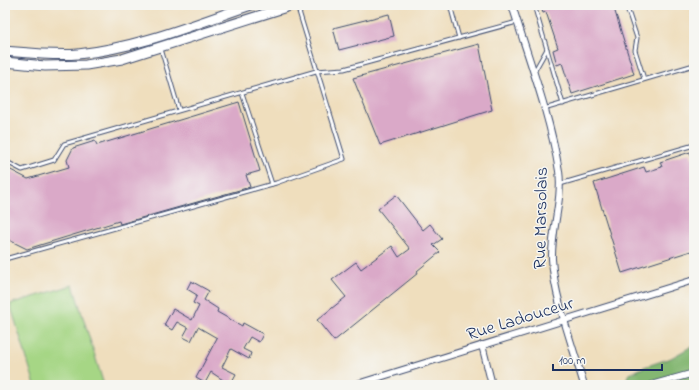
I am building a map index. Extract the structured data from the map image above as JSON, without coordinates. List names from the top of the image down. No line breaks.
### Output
{"streets":{"street":["Rue Marsolais","Rue Ladouceur"]},"crossings":[["Rue Marsolais","Rue Ladouceur"]],"scale_bar":"100 m"}
